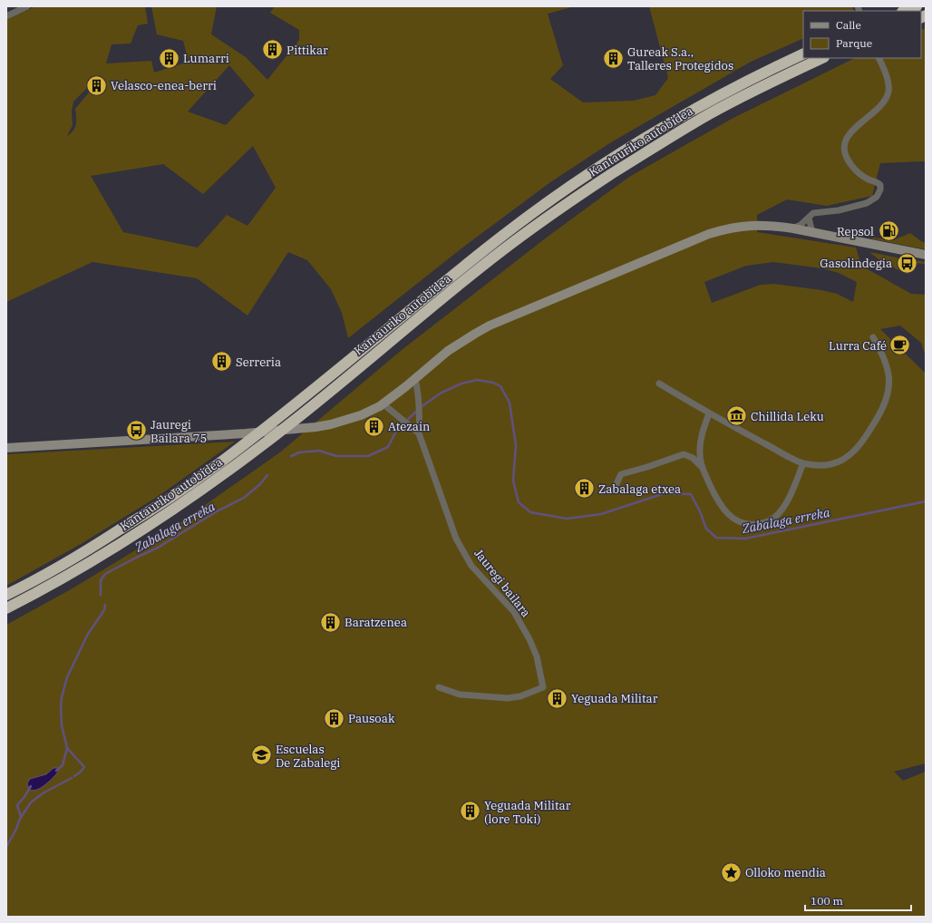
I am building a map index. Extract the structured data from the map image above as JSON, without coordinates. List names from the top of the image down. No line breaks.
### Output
{"streets":{"highway":["Kantauriko autobidea"],"street":["Jauregi bailara"]},"water":["Zabalaga erreka"],"places":{"building":["Pittikar","Lumarri","Gureak S.a., Talleres Protegidos","Velasco-enea-berri","Serreria","Atezain","Zabalaga etxea","Baratzenea","Yeguada Militar","Pausoak","Yeguada Militar (lore Toki)"],"fuel station":["Repsol"],"bus stop":["Gasolindegia","Jauregi Bailara 75"],"cafe":["Lurra Café"],"museum":["Chillida Leku"],"school or university":["Escuelas De Zabalegi"],"place":["Olloko mendia"]},"legend":["Calle","Parque"],"scale_bar":"100 m"}
